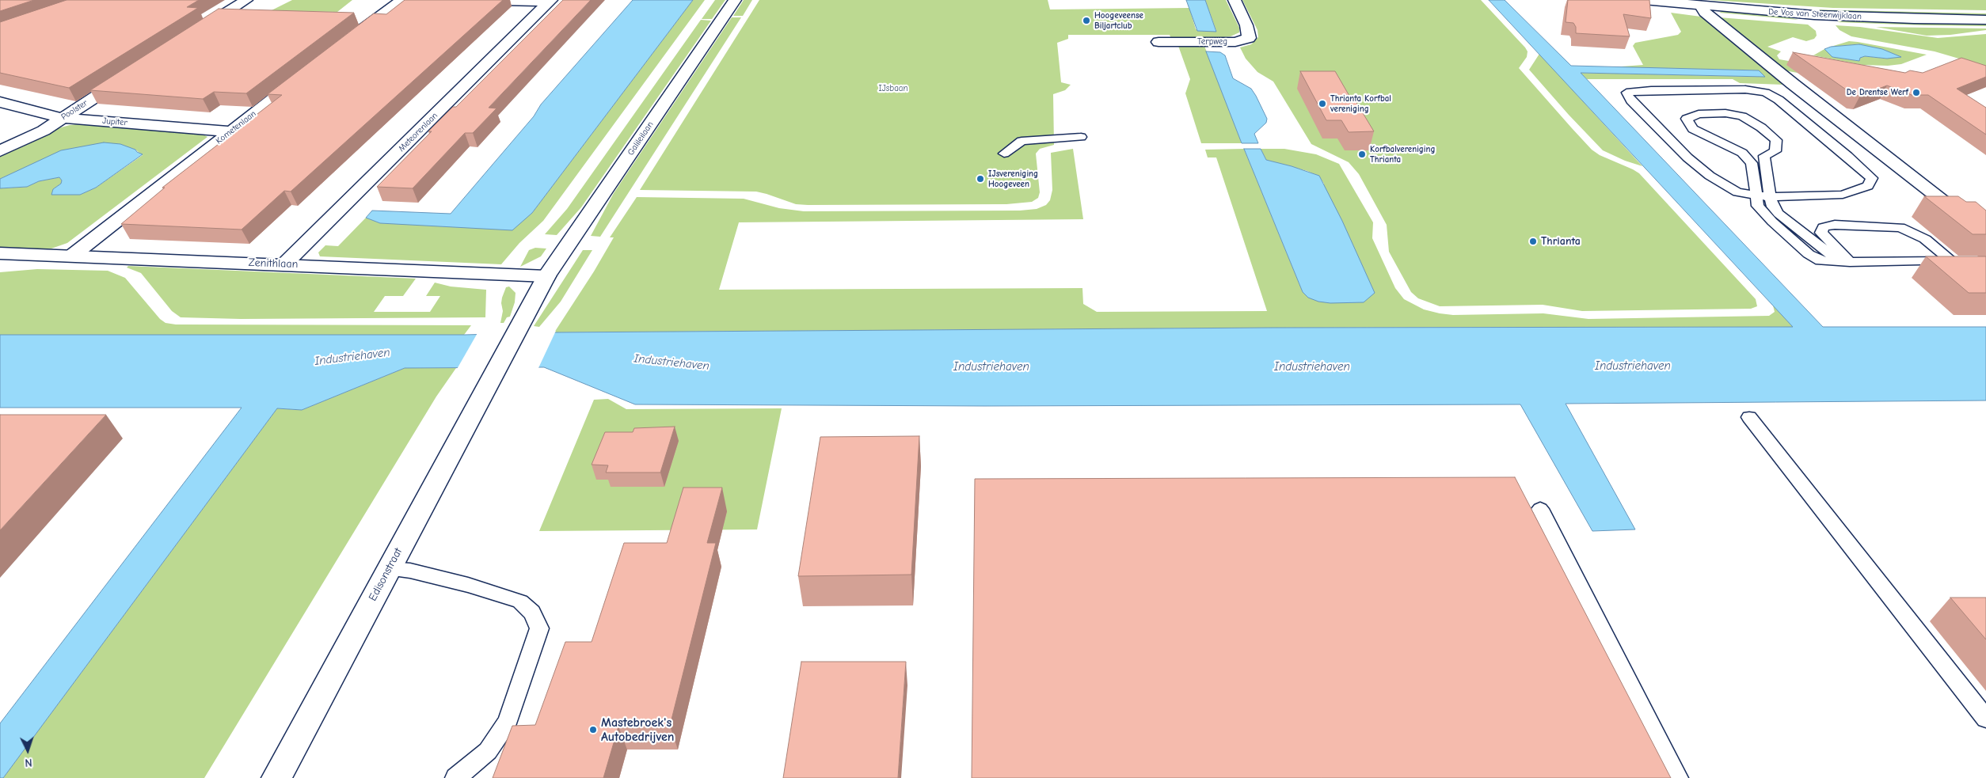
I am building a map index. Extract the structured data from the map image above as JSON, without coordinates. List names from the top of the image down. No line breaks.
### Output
{"streets":{"street":["De Vos van Steenwijklaan","Terpweg","Poolster","Jupiter","Kometenlaan","Meteorenlaan","Galileilaan","Zenithlaan","Edisonstraat"]},"crossings":[["Poolster","Jupiter"],["Jupiter","Kometenlaan"],["Kometenlaan","Zenithlaan"],["Meteorenlaan","Zenithlaan"],["Galileilaan","Zenithlaan"],["Galileilaan","Edisonstraat"],["Zenithlaan","Edisonstraat"]],"water":["Industriehaven"],"parks":["IJsbaan"],"places":["Hoogeveense Biljartclub","De Drentse Werf","Thrianta Korfbal vereniging","Korfbalvereniging Thrianta","IJsvereniging Hoogeveen","Thrianta","Mastebroek's Autobedrijven"],"north":"bottom"}
